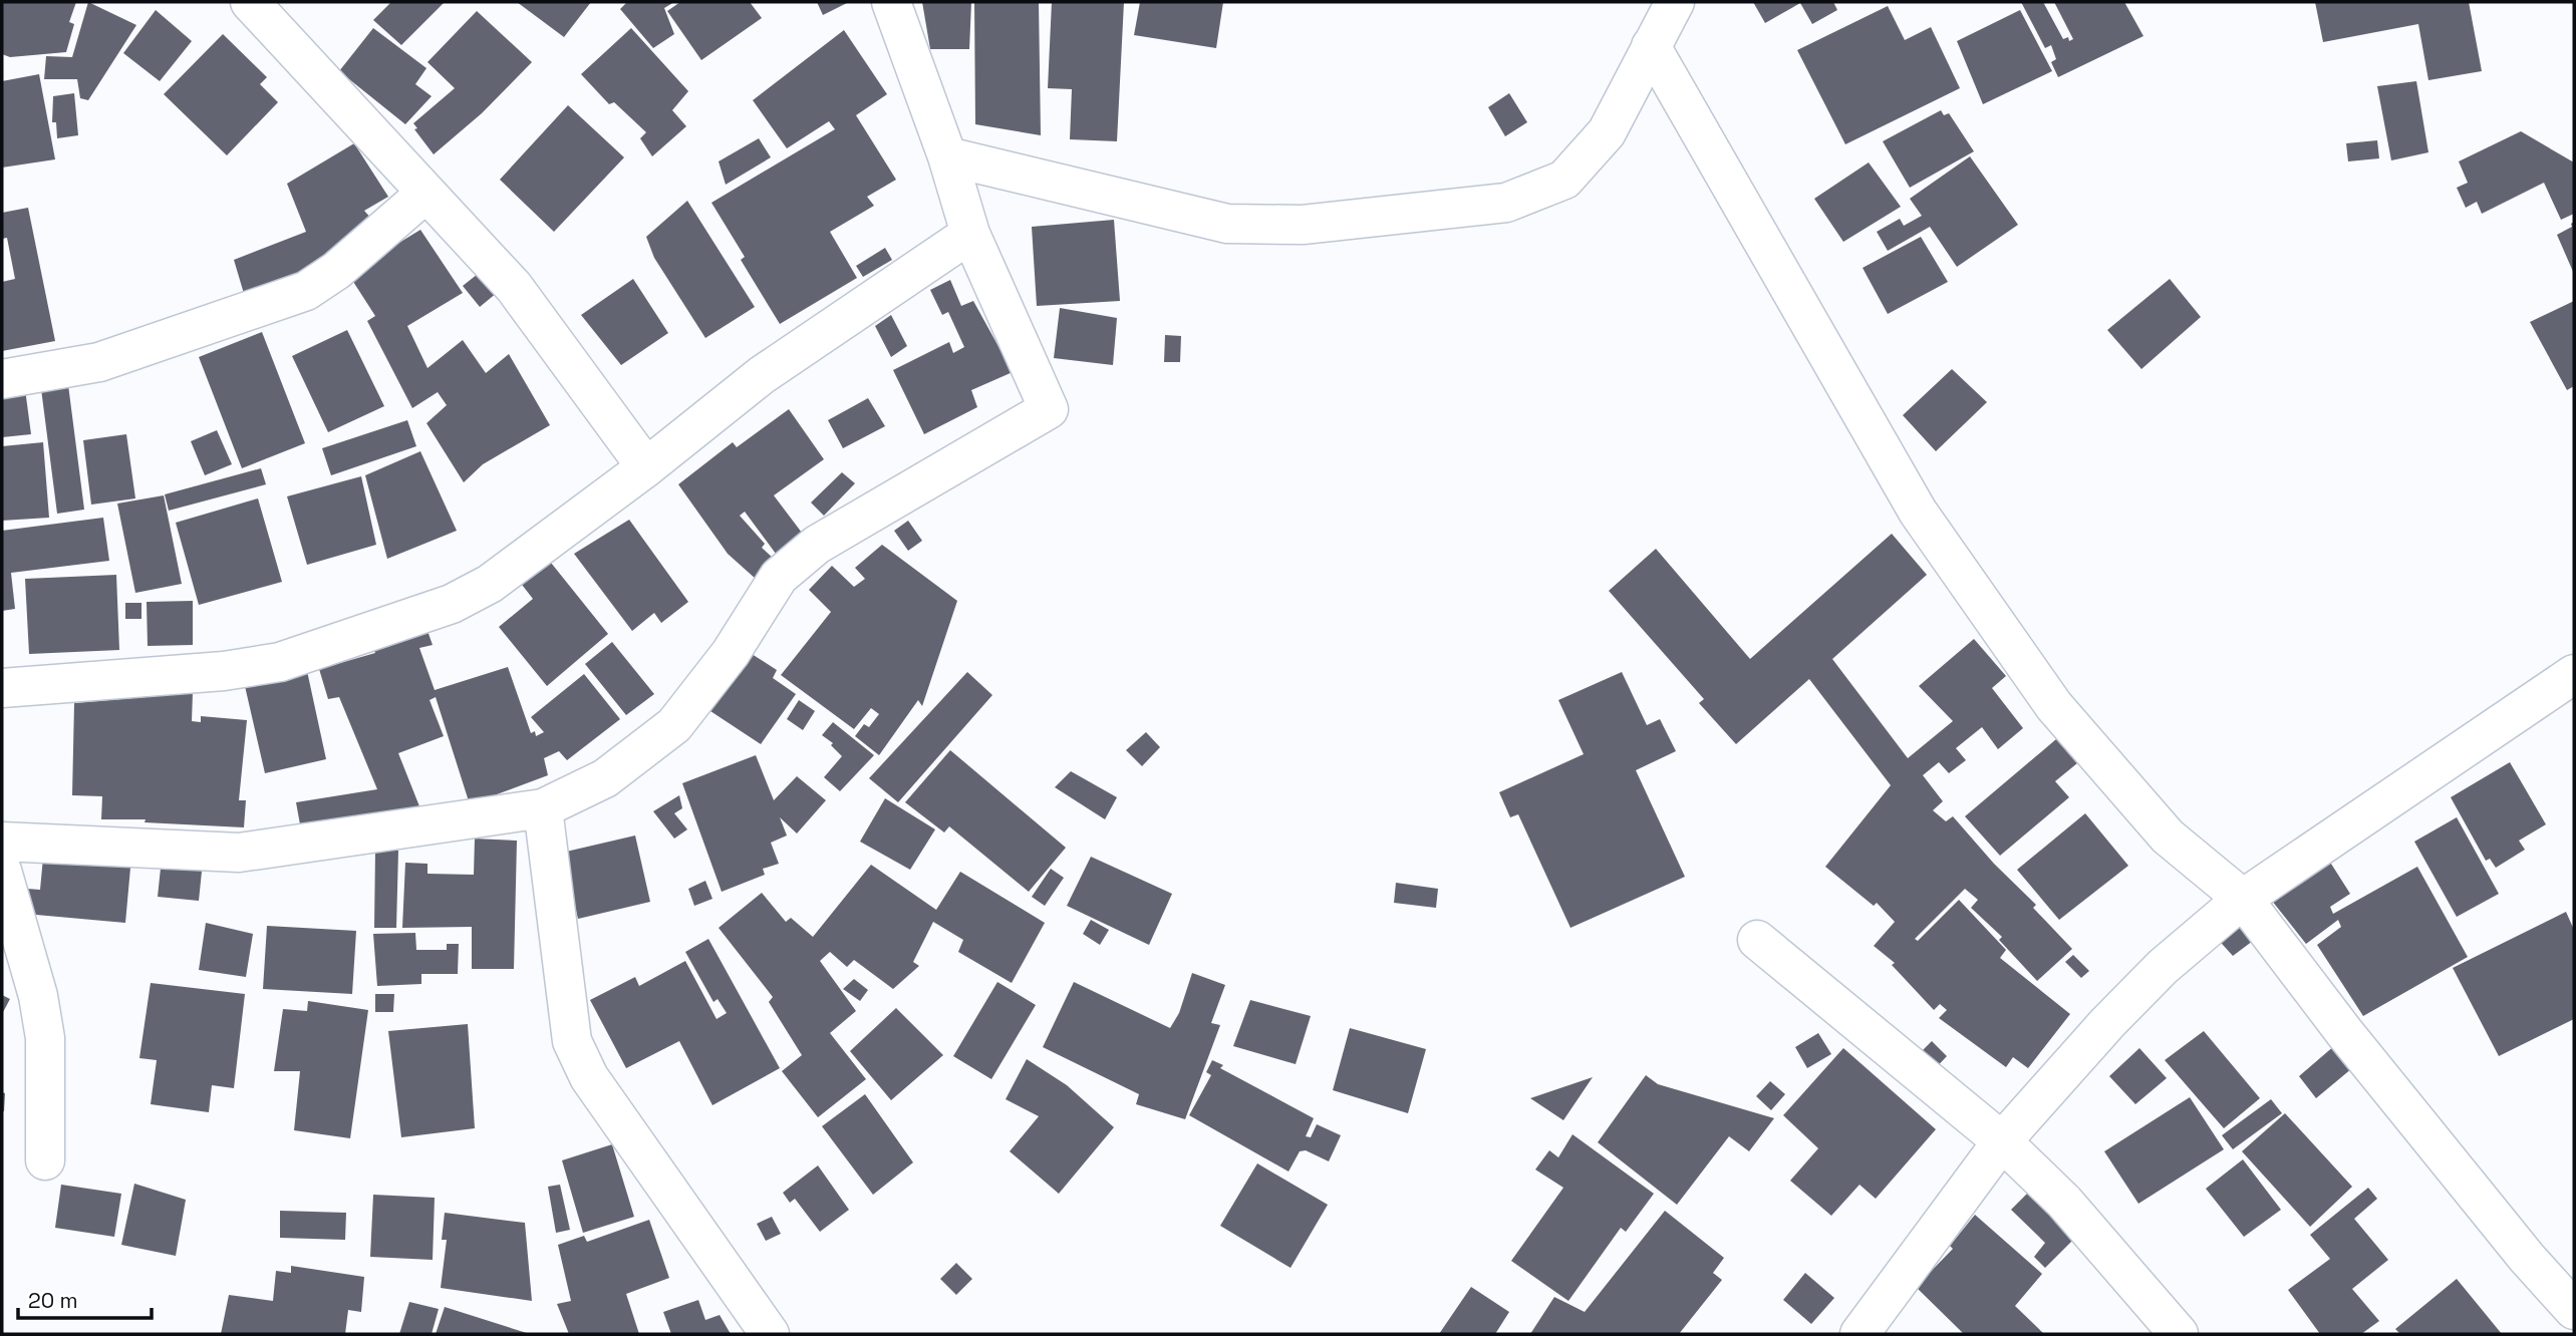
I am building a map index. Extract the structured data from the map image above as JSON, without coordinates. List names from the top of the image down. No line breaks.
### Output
{"scale_bar":"20 m"}
